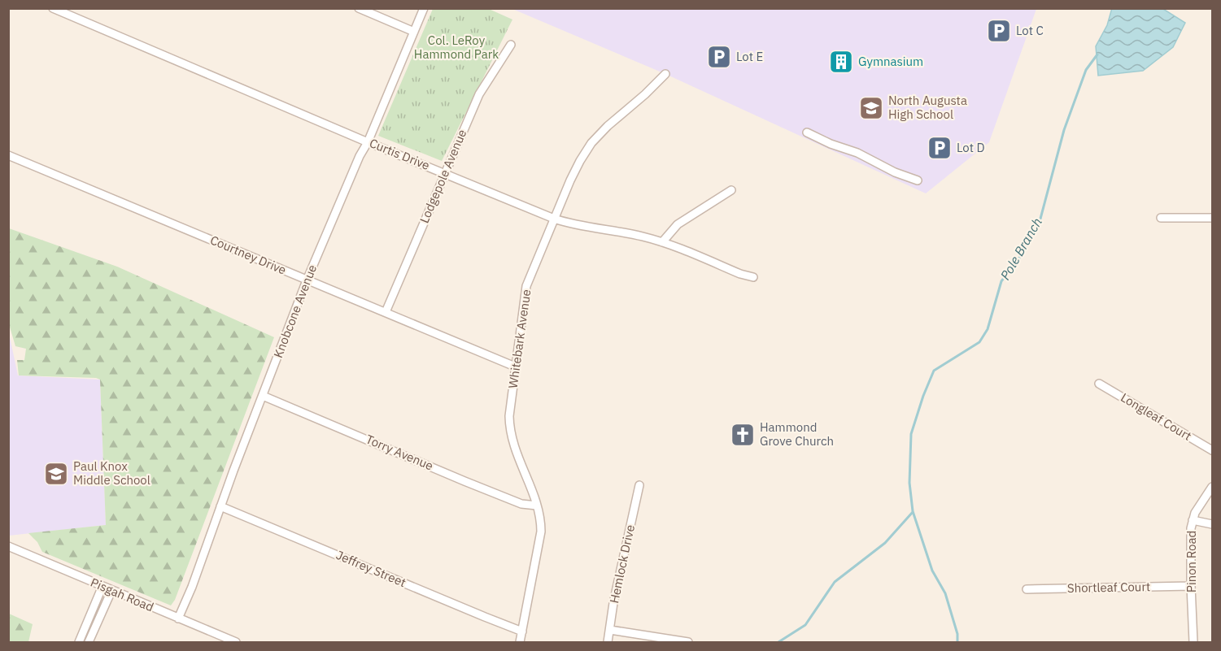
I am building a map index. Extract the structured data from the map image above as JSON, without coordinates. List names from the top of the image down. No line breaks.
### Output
{"streets":{"street":["Curtis Drive","Lodgepole Avenue","Courtney Drive","Knobcone Avenue","Whitebark Avenue","Longleaf Court","Torry Avenue","Pinon Road","Hemlock Drive","Jeffrey Street","Shortleaf Court","Pisgah Road"]},"crossings":[["Curtis Drive","Lodgepole Avenue"],["Curtis Drive","Knobcone Avenue"],["Curtis Drive","Whitebark Avenue"],["Lodgepole Avenue","Courtney Drive"],["Courtney Drive","Knobcone Avenue"],["Courtney Drive","Whitebark Avenue"],["Knobcone Avenue","Torry Avenue"],["Knobcone Avenue","Jeffrey Street"],["Knobcone Avenue","Pisgah Road"],["Whitebark Avenue","Torry Avenue"],["Whitebark Avenue","Jeffrey Street"],["Pinon Road","Shortleaf Court"]],"water":["Pole Branch"],"parks":["Col. LeRoy Hammond Park"],"places":{"parking":["Lot C","Lot E","Lot D"],"building":["Gymnasium"],"school or university":["North Augusta High School","Paul Knox Middle School"],"church":["Hammond Grove Church"]}}
